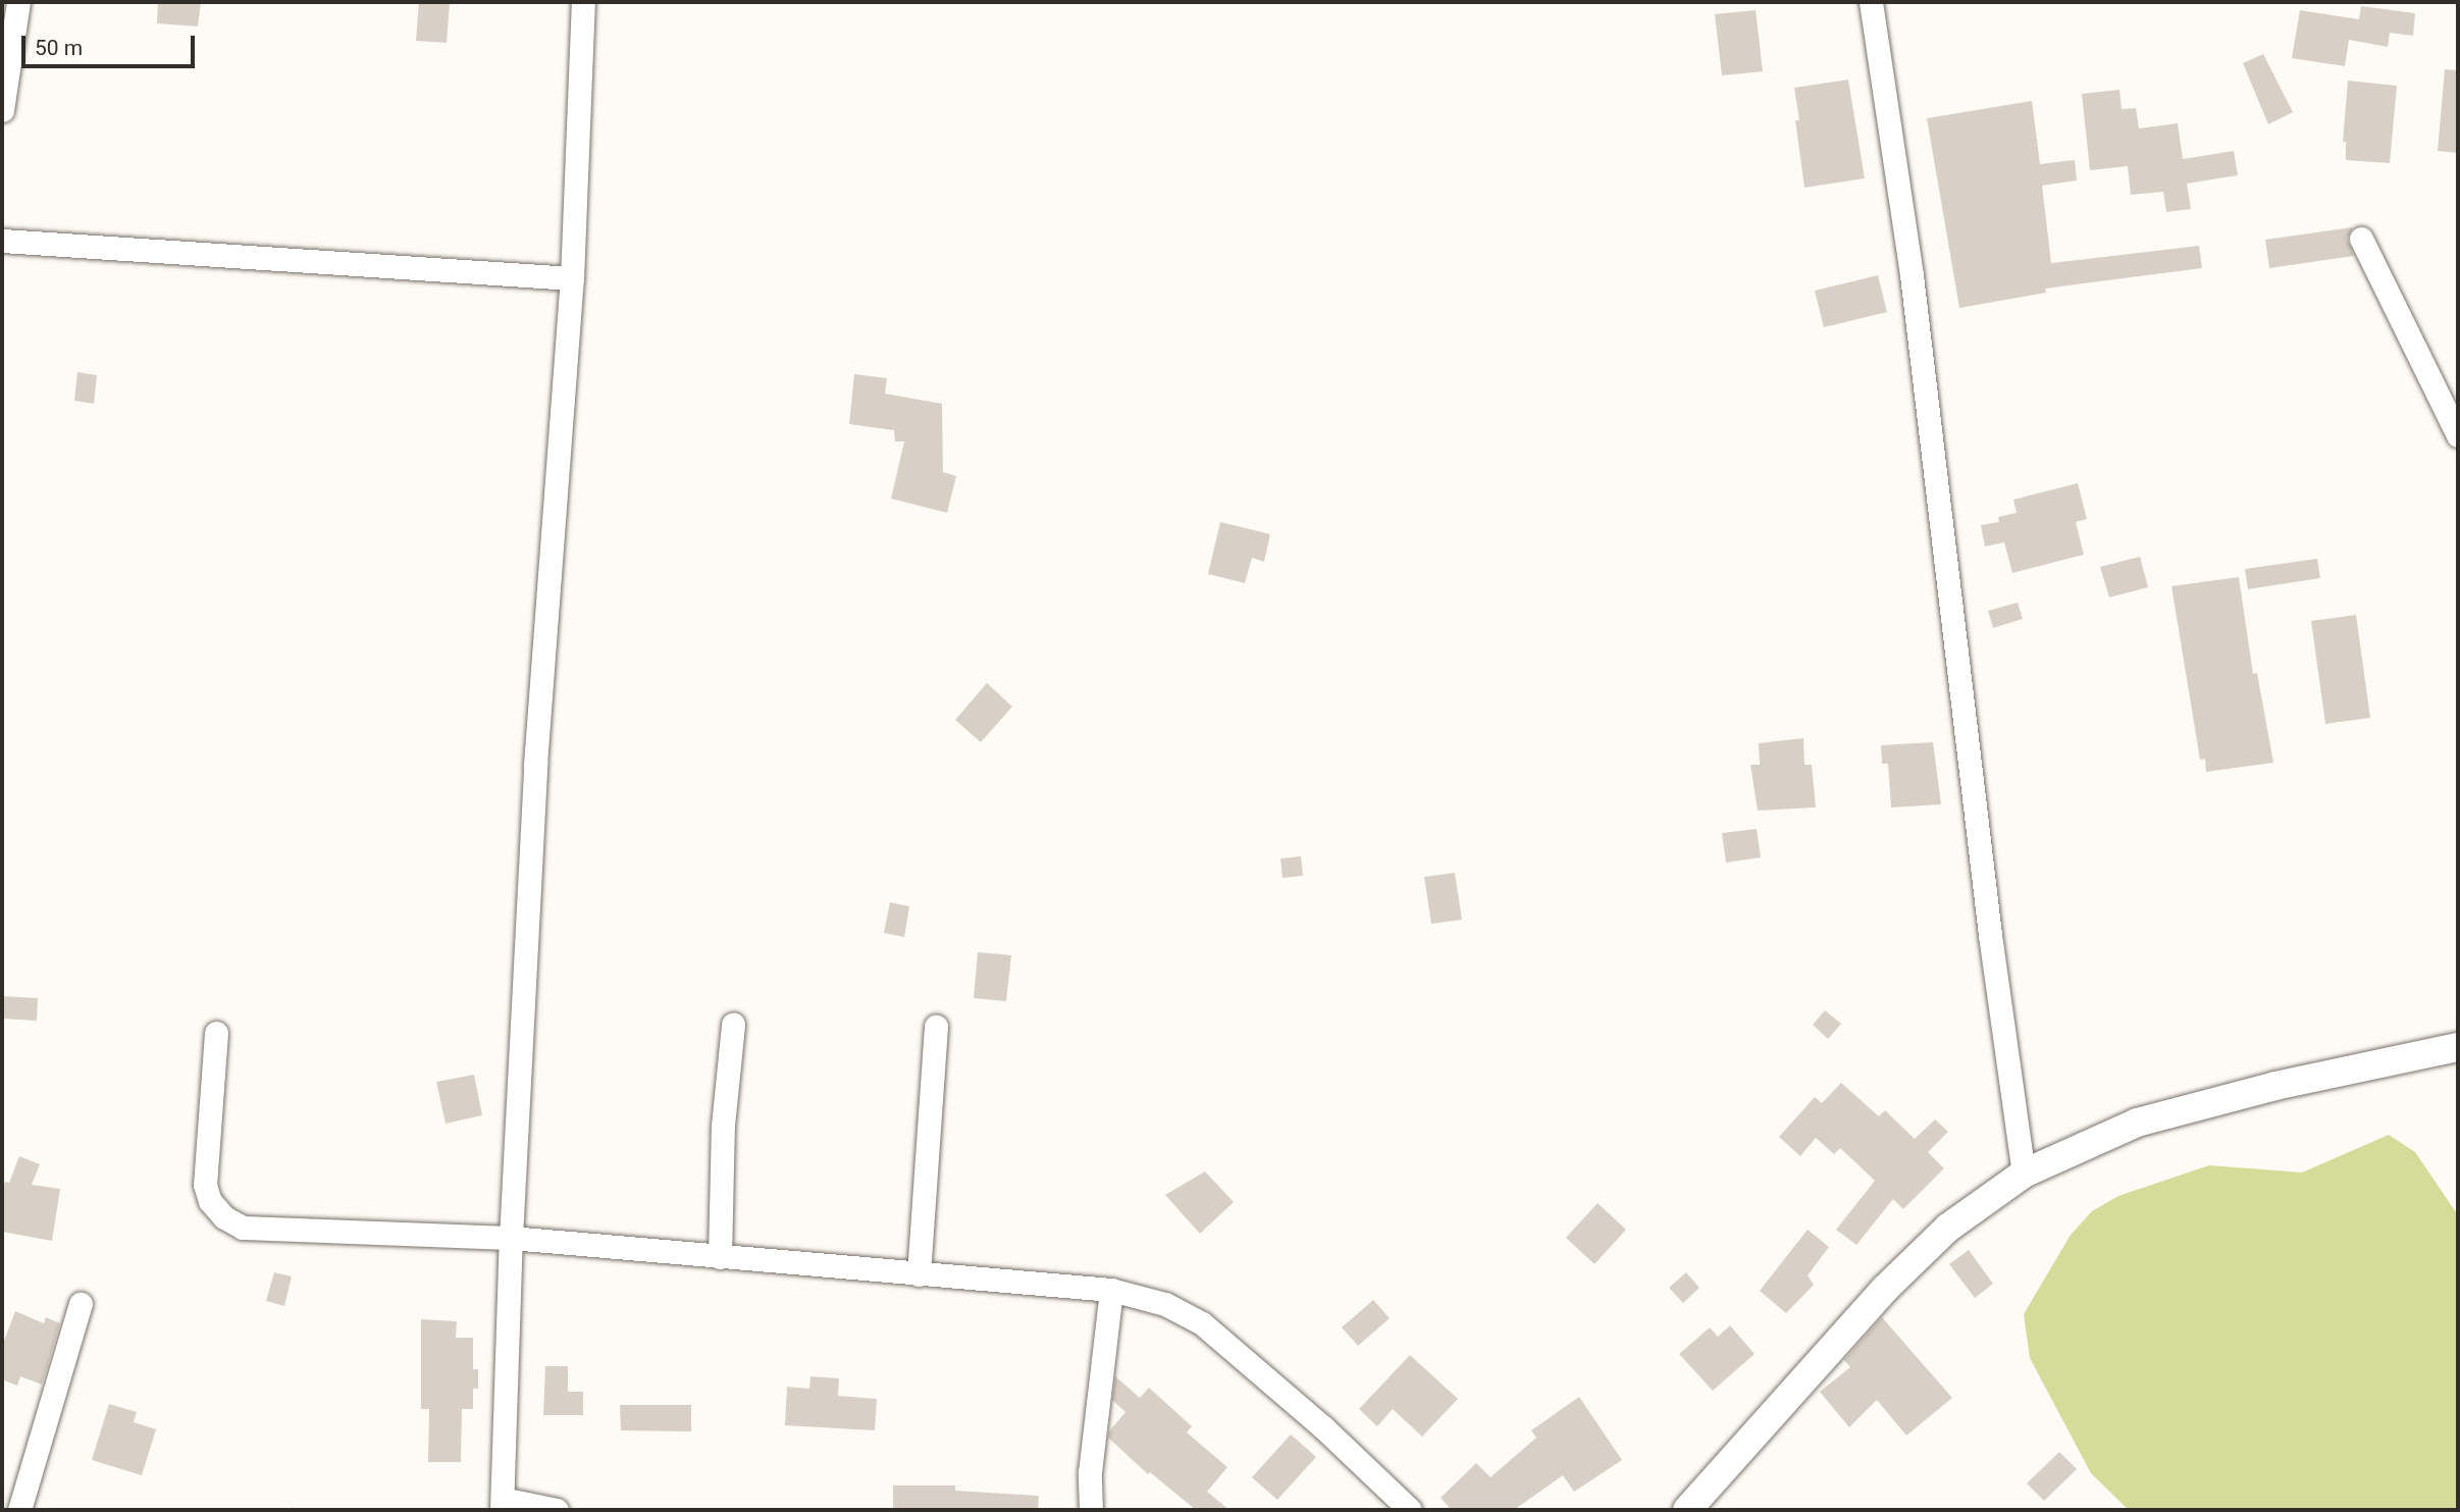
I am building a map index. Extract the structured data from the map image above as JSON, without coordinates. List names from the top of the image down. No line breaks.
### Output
{"scale_bar":"50 m"}
